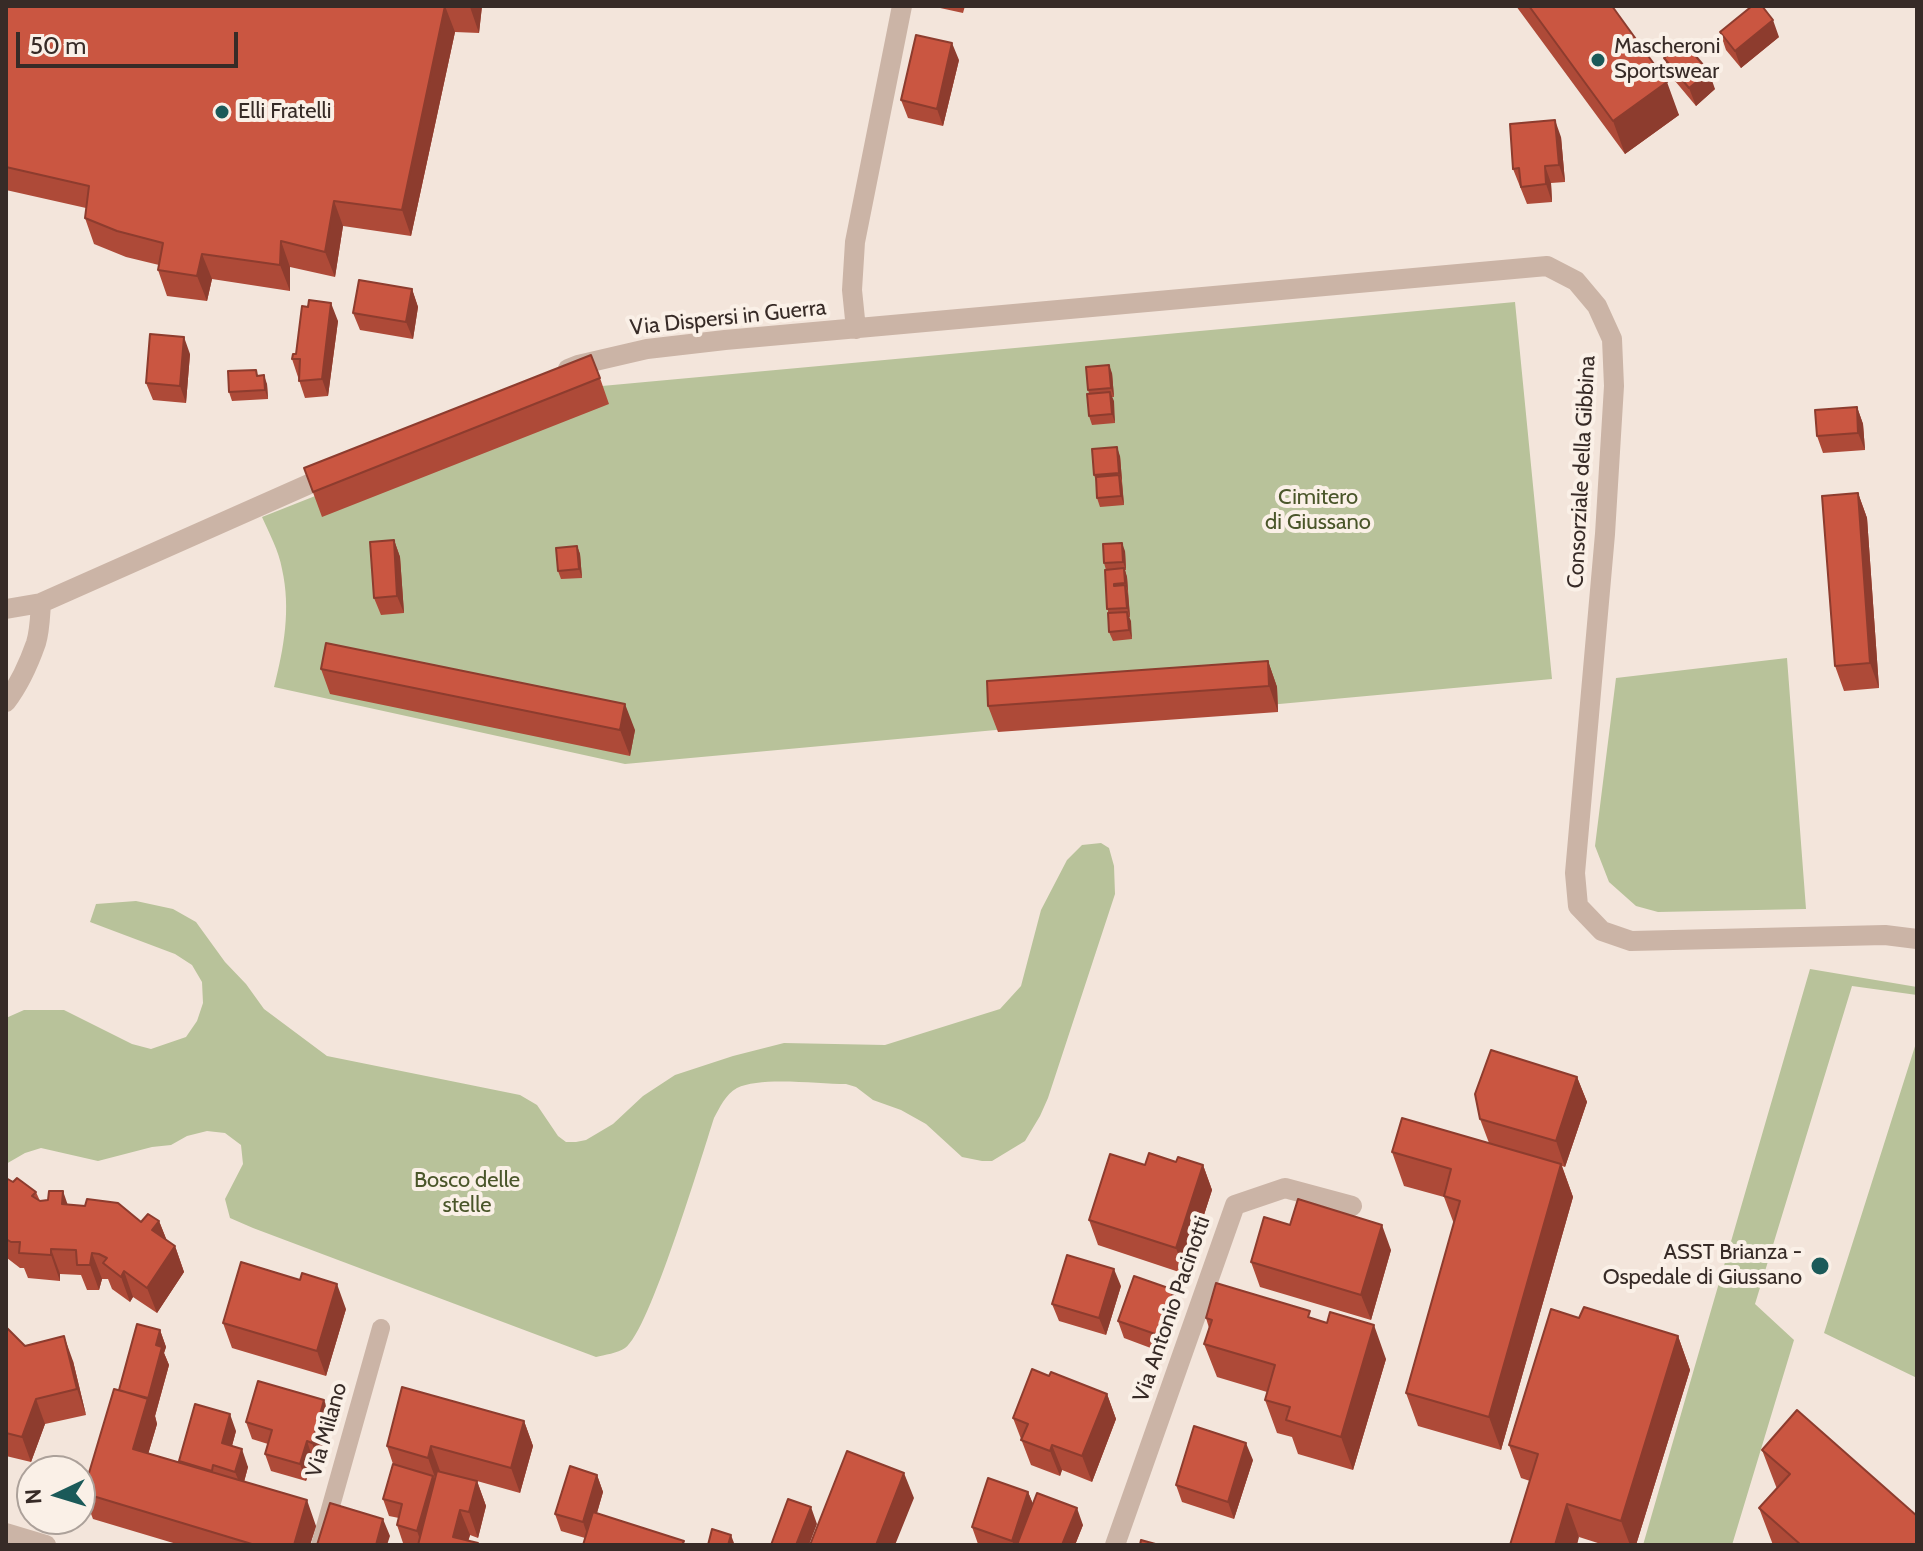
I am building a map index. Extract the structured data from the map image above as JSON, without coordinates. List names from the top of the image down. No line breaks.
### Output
{"streets":{"street":["Via Dispersi in Guerra","Consorziale della Gibbina","Via Antonio Pacinotti"],"lane":["Via Milano"]},"crossings":[["Via Dispersi in Guerra","Consorziale della Gibbina"]],"parks":["Cimitero di Giussano","Bosco delle stelle"],"places":["Mascheroni Sportswear","Elli Fratelli","ASST Brianza - Ospedale di Giussano"],"scale_bar":"50 m","north":"left"}
